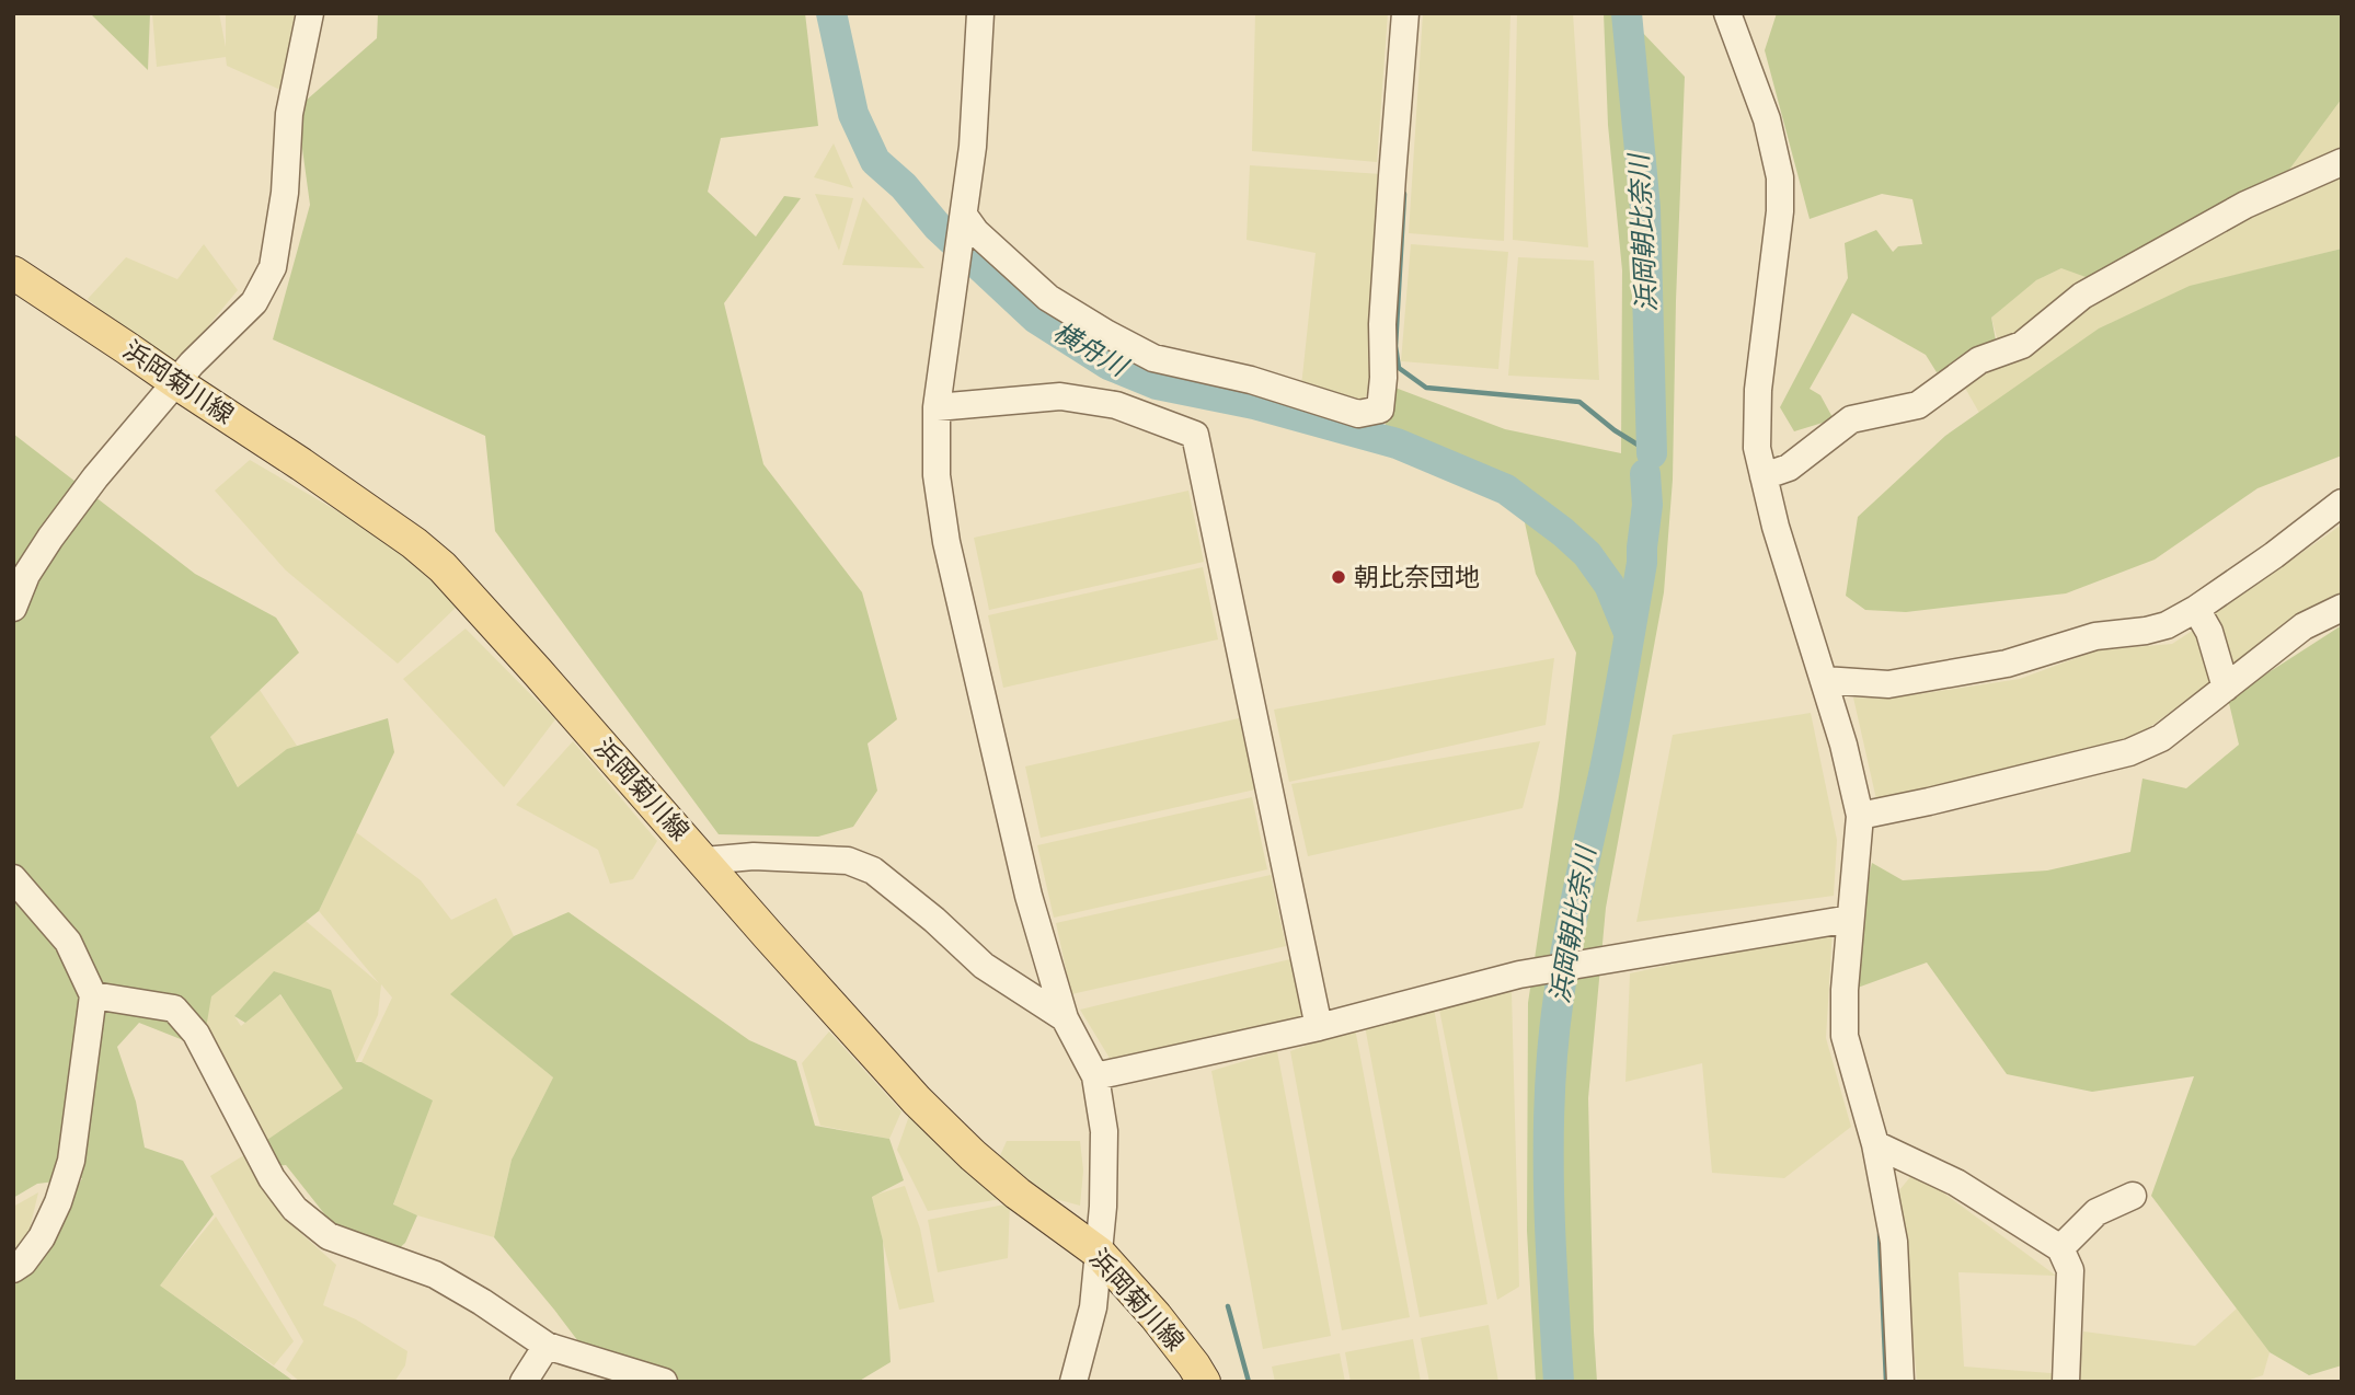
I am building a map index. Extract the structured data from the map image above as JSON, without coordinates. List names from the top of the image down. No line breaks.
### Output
{"streets":{"main road":["浜岡菊川線"]},"water":["浜岡朝比奈川","横舟川"],"places":["朝比奈団地"]}
